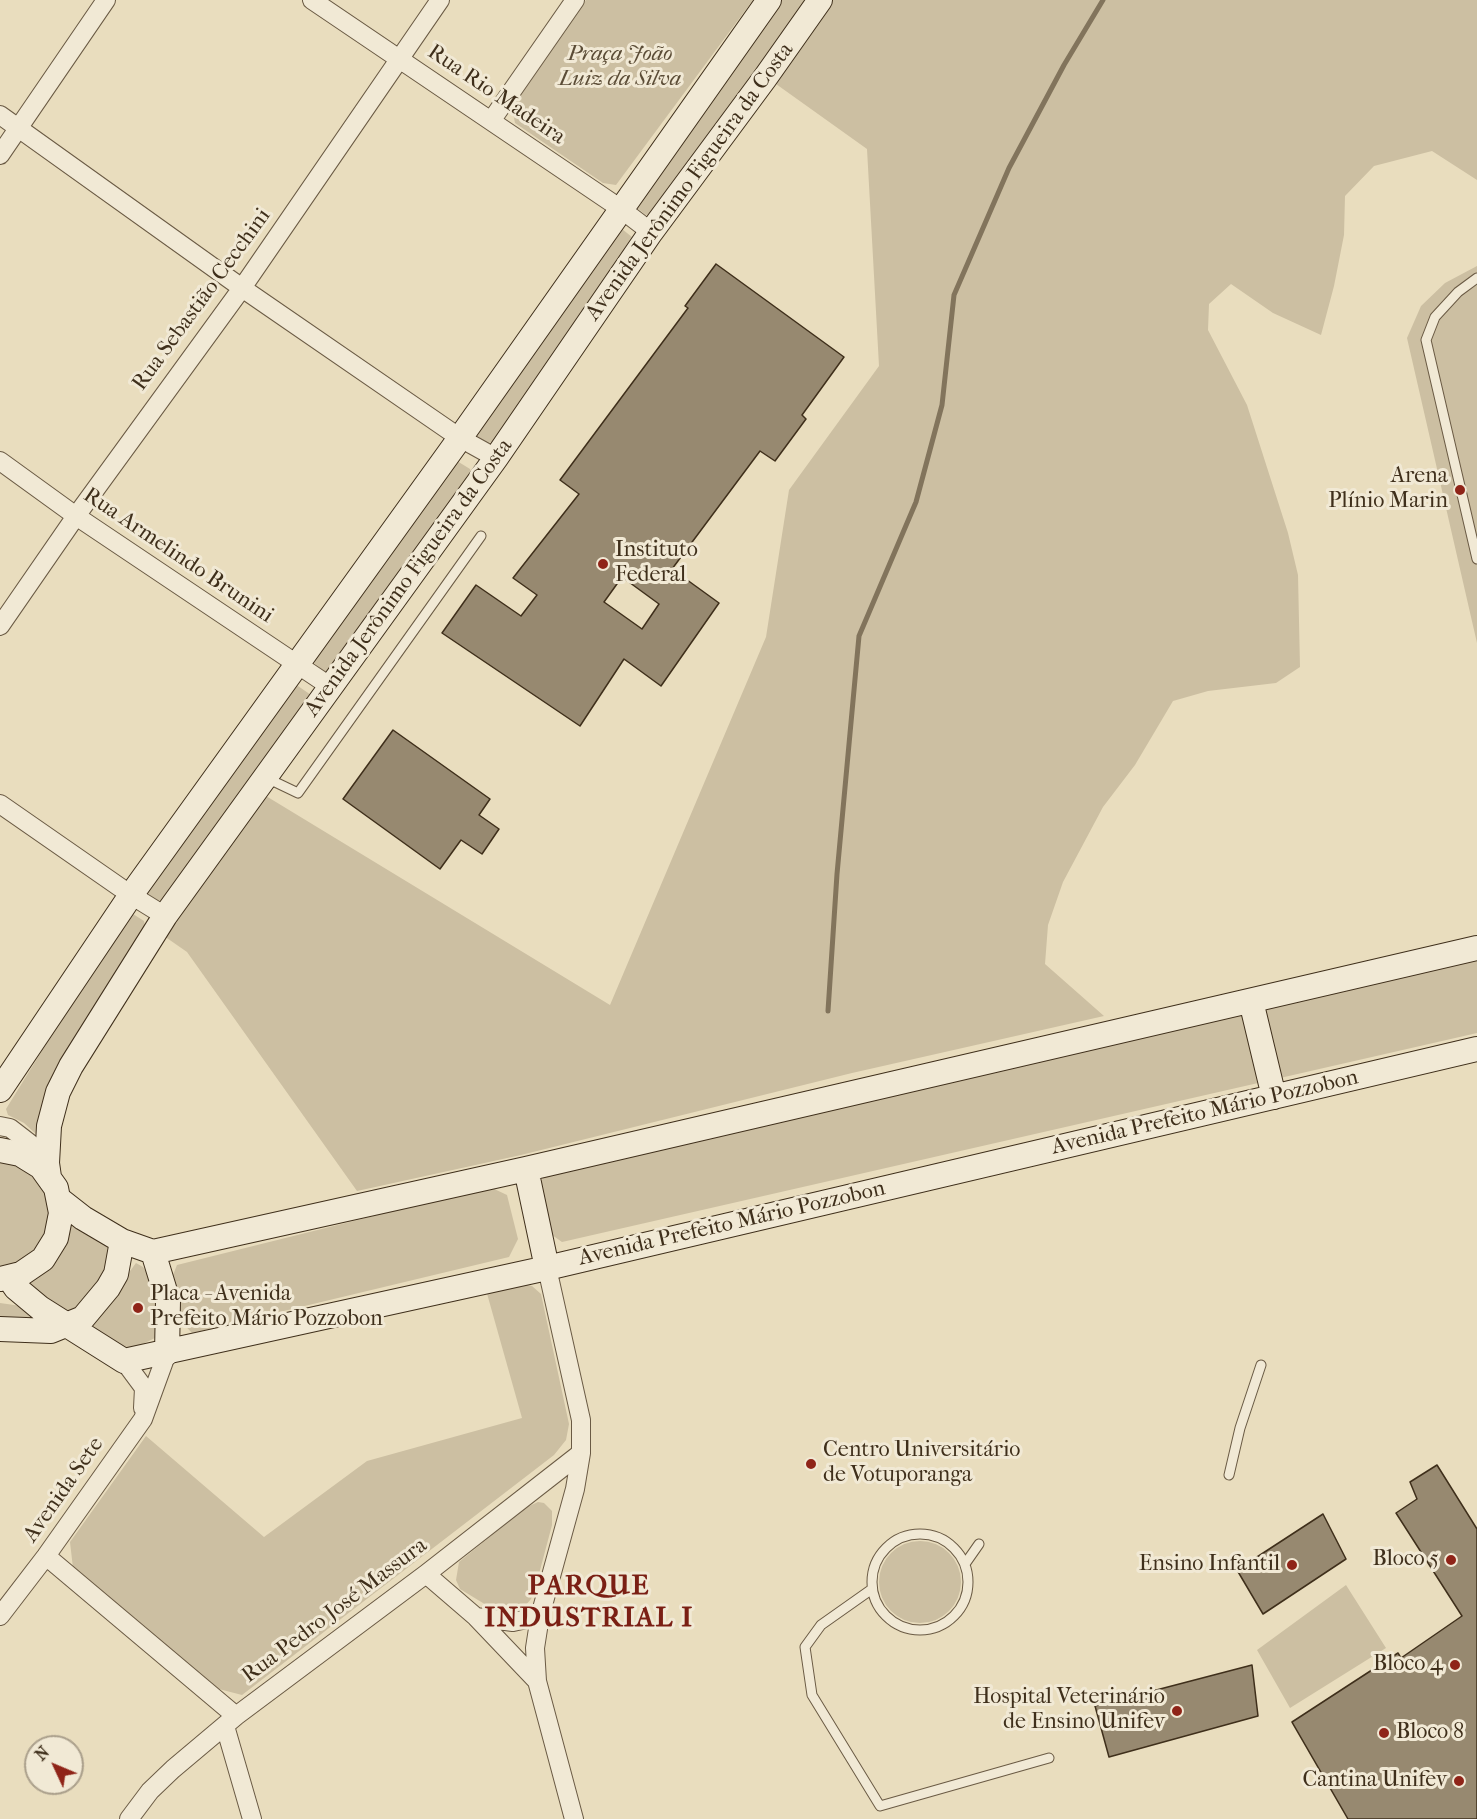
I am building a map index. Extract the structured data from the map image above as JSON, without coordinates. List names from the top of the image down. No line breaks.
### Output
{"streets":{"street":["Rua Rio Madeira","Avenida Jerônimo Figueira da Costa","Rua Sebastião Cecchini","Rua Armelindo Brunini","Avenida Prefeito Mário Pozzobon","Avenida Sete","Rua Pedro José Massura"]},"crossings":[["Rua Rio Madeira","Avenida Jerônimo Figueira da Costa"],["Rua Rio Madeira","Rua Sebastião Cecchini"],["Avenida Jerônimo Figueira da Costa","Rua Armelindo Brunini"],["Rua Sebastião Cecchini","Rua Armelindo Brunini"],["Avenida Prefeito Mário Pozzobon","Avenida Sete"]],"districts":["PARQUE INDUSTRIAL I"],"parks":["Praça João Luiz da Silva"],"places":["Arena Plínio Marin","Instituto Federal","Placa - Avenida Prefeito Mário Pozzobon","Centro Universitário de Votuporanga","Bloco 5","Ensino Infantil","Bloco 4","Hospital Veterinário de Ensino Unifev","Bloco 8","Cantina Unifev"],"north":"top left"}
